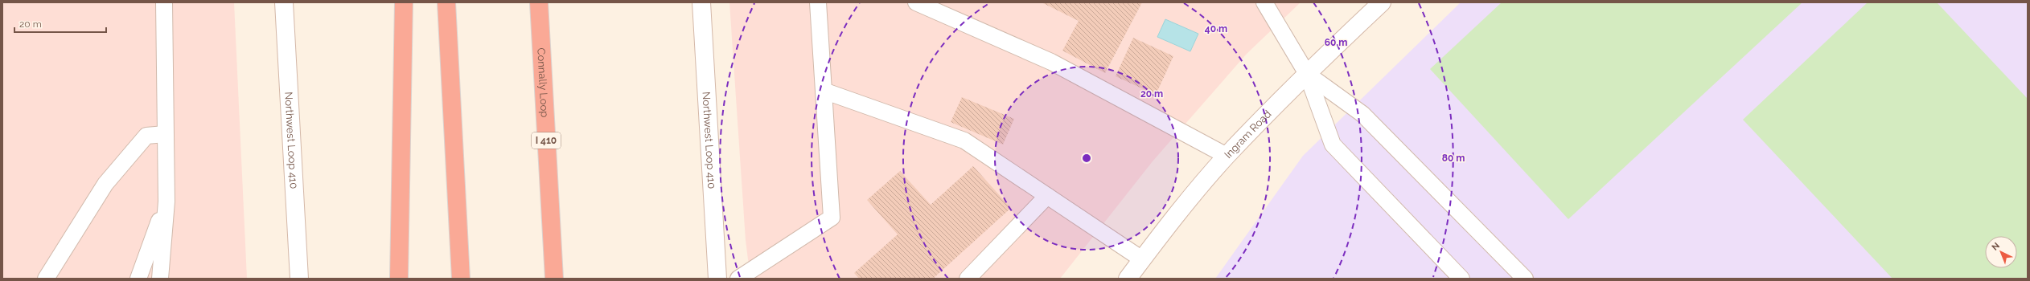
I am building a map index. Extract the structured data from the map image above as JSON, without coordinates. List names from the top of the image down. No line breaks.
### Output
{"streets":{"highway":["Connally Loop","I 410"],"main road":["Ingram Road","Northwest Loop 410"]},"scale_bar":"20 m","north":"top left","rings":["40 m","60 m","20 m","80 m"]}
